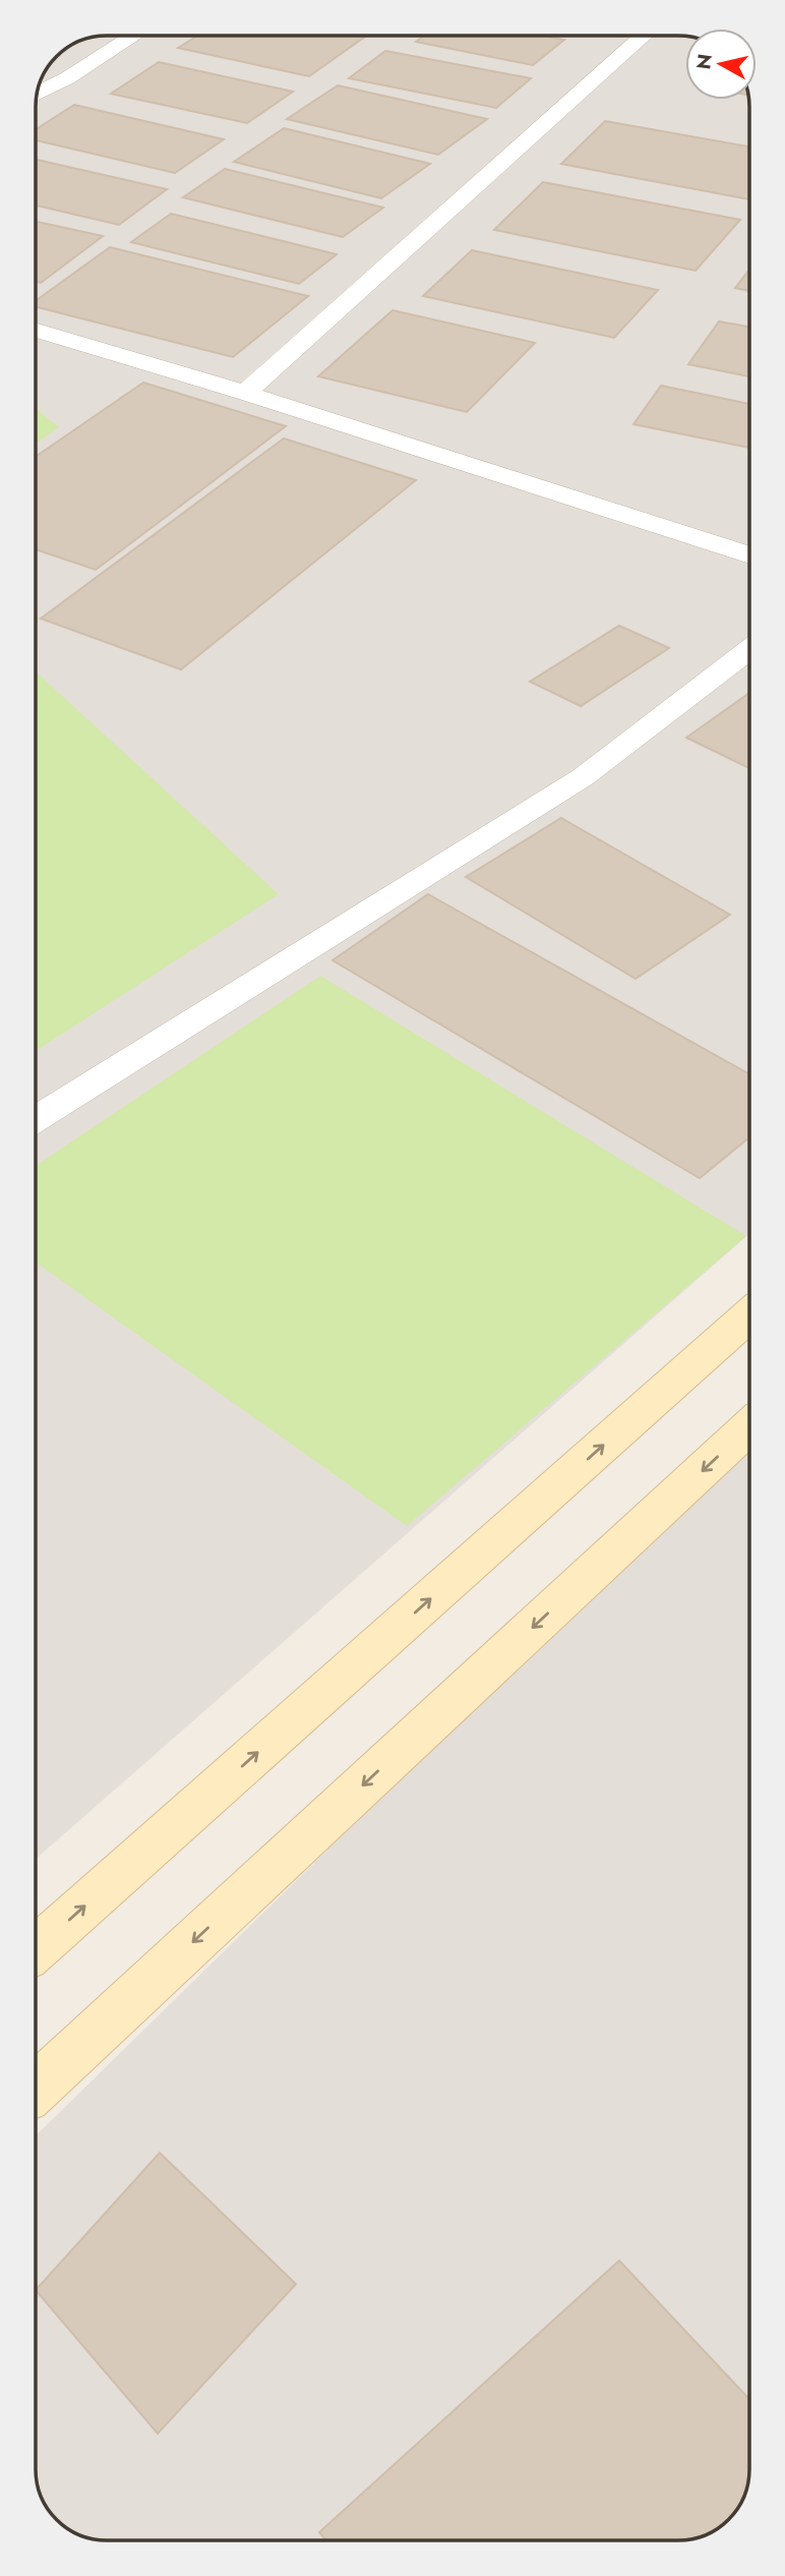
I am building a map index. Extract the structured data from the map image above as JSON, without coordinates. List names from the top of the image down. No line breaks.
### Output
{"north":"left"}
